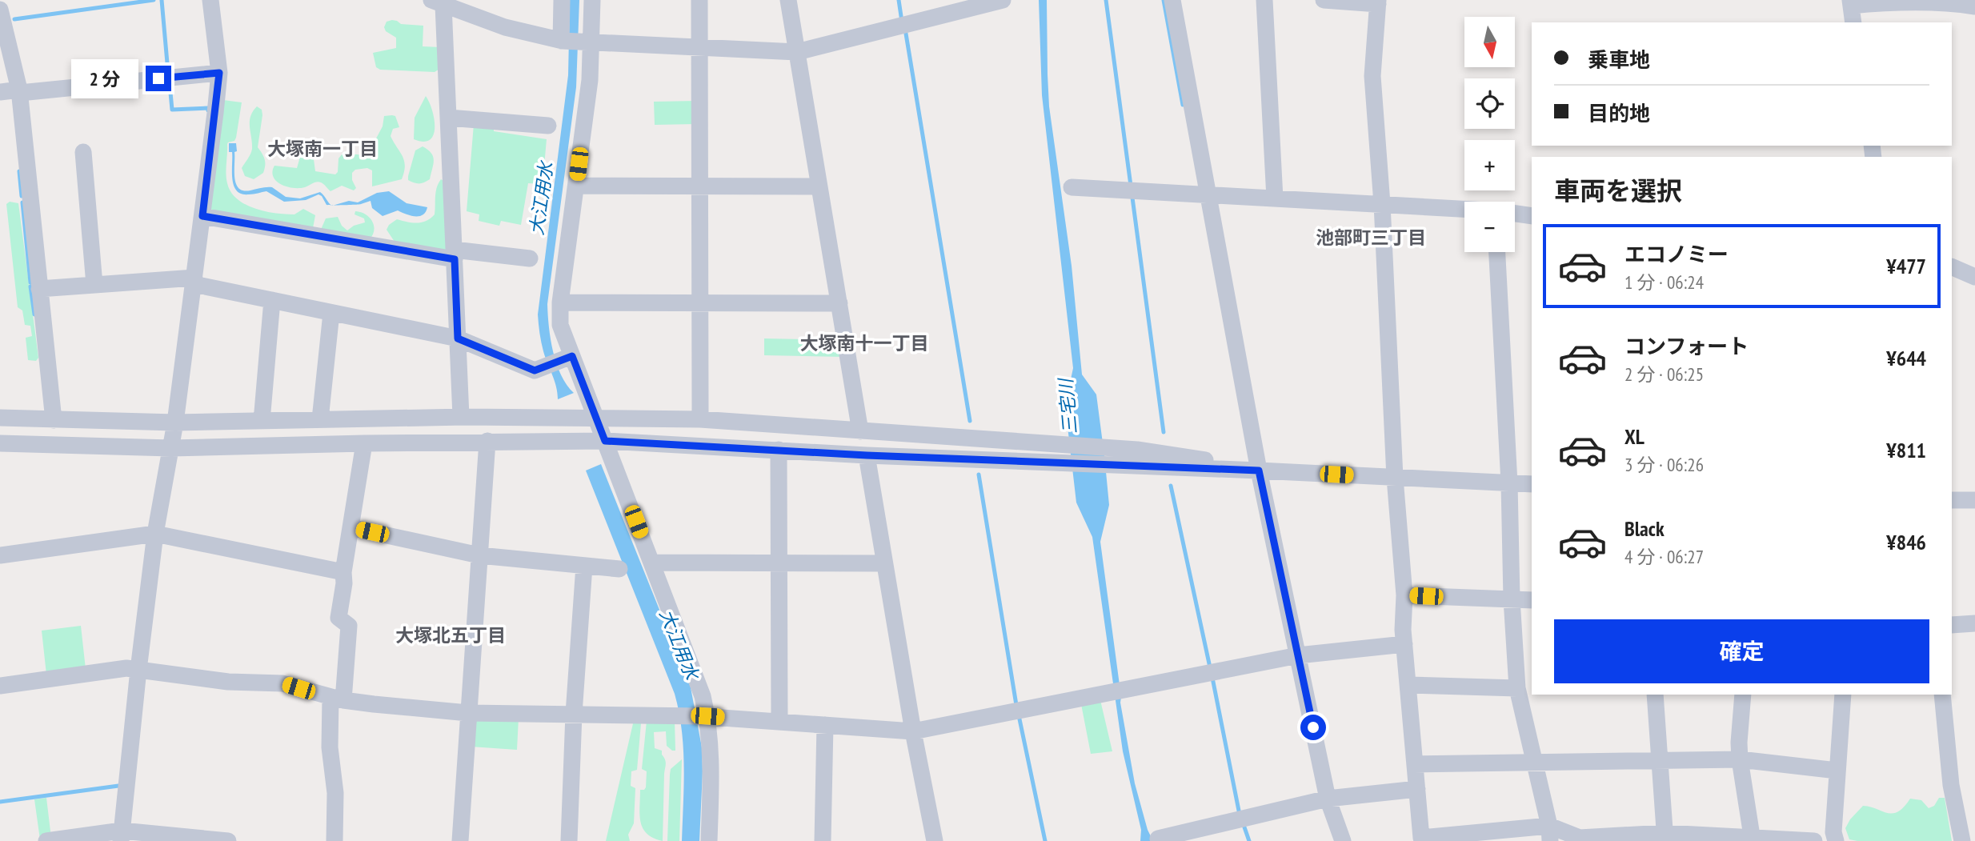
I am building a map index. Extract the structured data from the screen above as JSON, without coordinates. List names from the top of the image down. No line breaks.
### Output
{"districts":["大塚南一丁目","池部町三丁目","大塚南十一丁目","大塚北五丁目"],"water":["大江用水","三宅川"],"north":"bottom","page":{"map_buttons":["+","−"],"banner":["乗車地","目的地"],"bubble":"2 分","heading":"車両を選択","list":[{"name":"エコノミー","note":"1 分 · 06:24","value":"¥477"},{"name":"コンフォート","note":"2 分 · 06:25","value":"¥644"},{"name":"XL","note":"3 分 · 06:26","value":"¥811"},{"name":"Black","note":"4 分 · 06:27","value":"¥846"}],"buttons":"確定"}}
